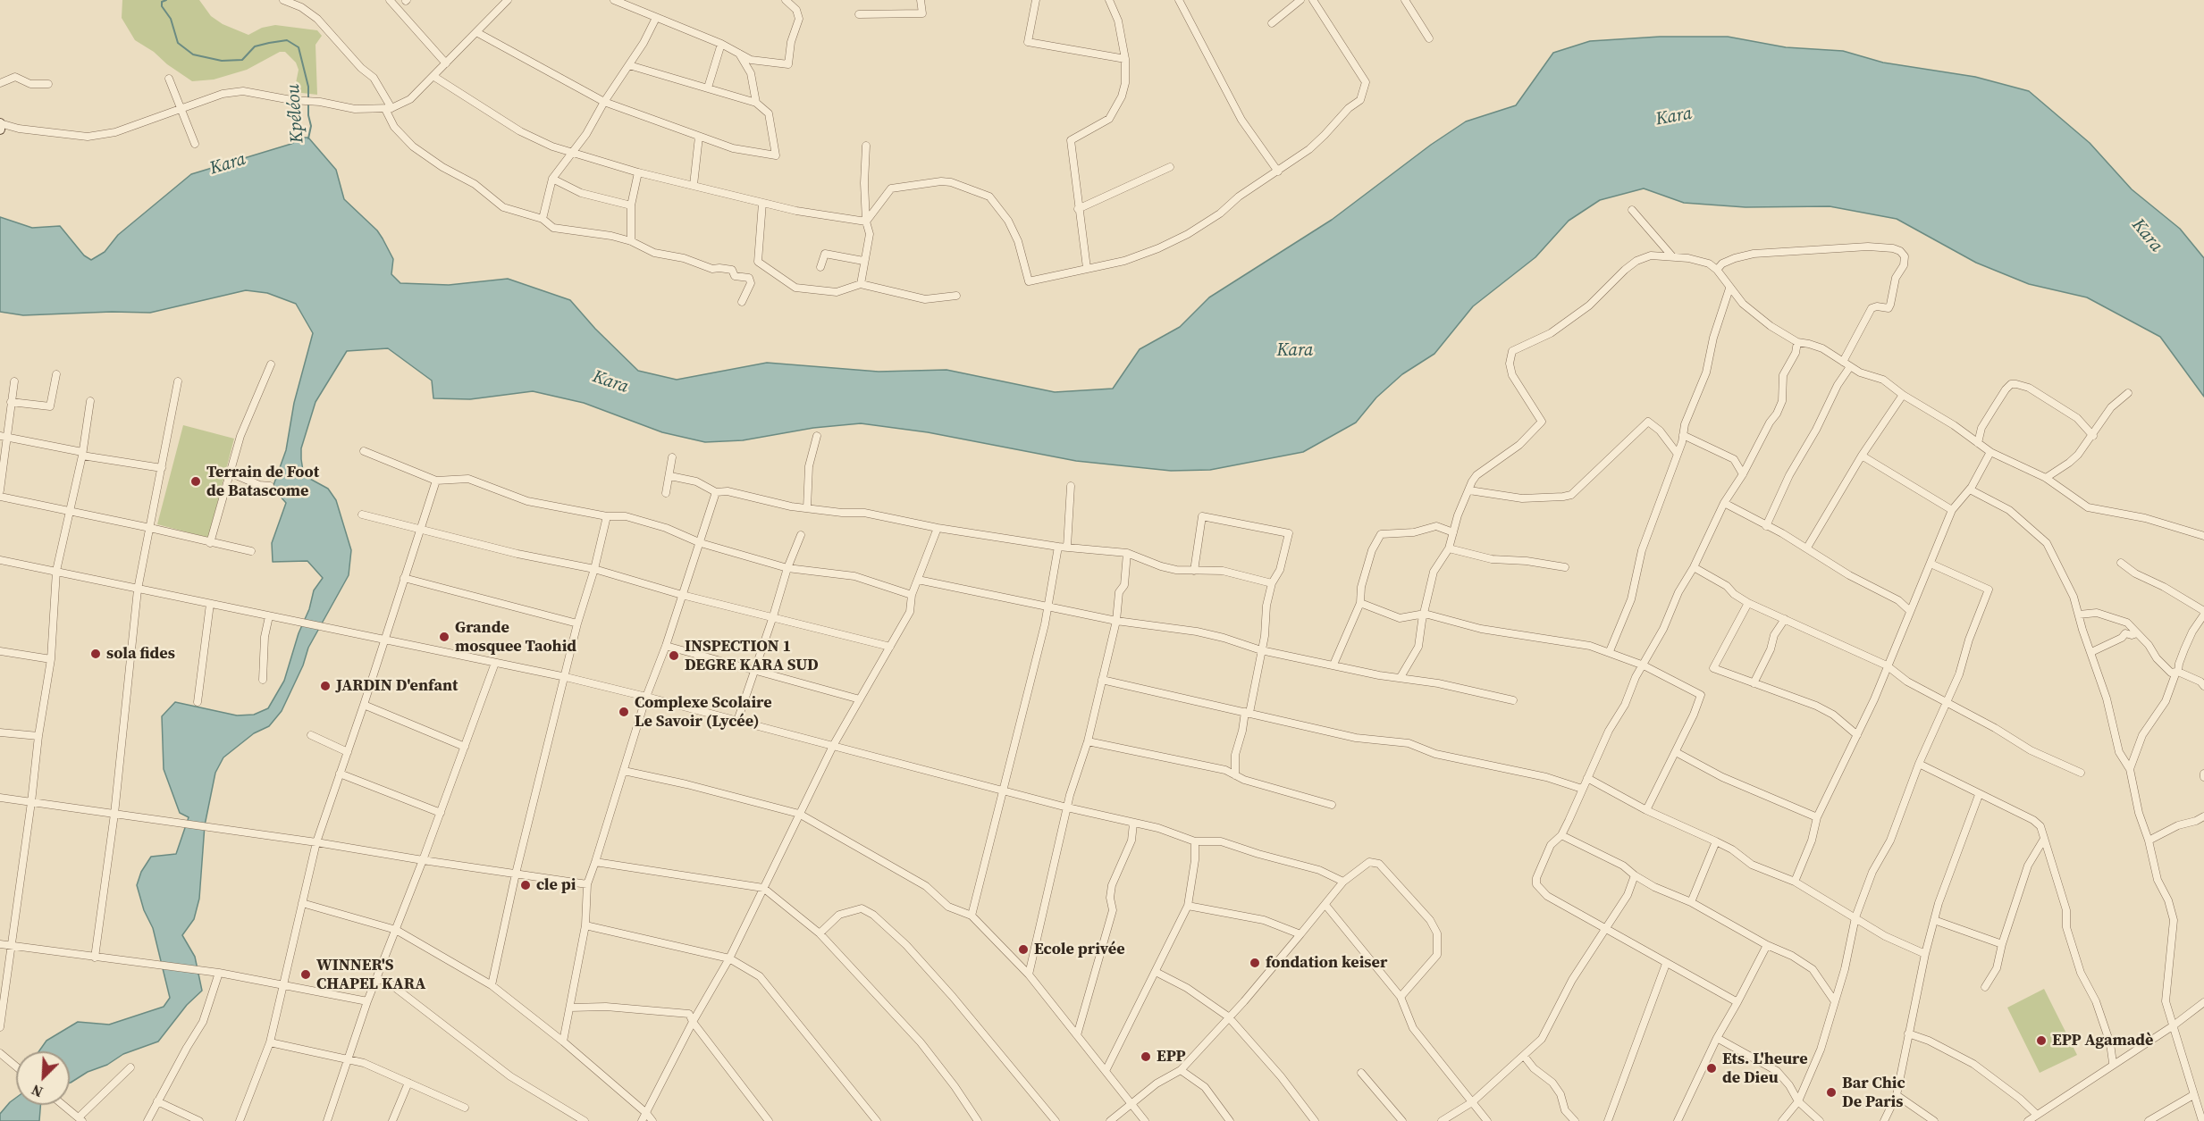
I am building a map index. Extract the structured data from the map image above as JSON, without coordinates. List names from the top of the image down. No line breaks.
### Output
{"water":["Kpéléou","Kara"],"places":["Terrain de Foot de Batascome","Grande mosquee Taohid","sola fides","INSPECTION 1 DEGRE KARA SUD","JARDIN D'enfant","Complexe Scolaire Le Savoir (Lycée)","cle pi","Ecole privée","fondation keiser","WINNER'S CHAPEL KARA","EPP Agamadè","EPP","Ets. L'heure de Dieu","Bar Chic De Paris"],"north":"bottom left"}
